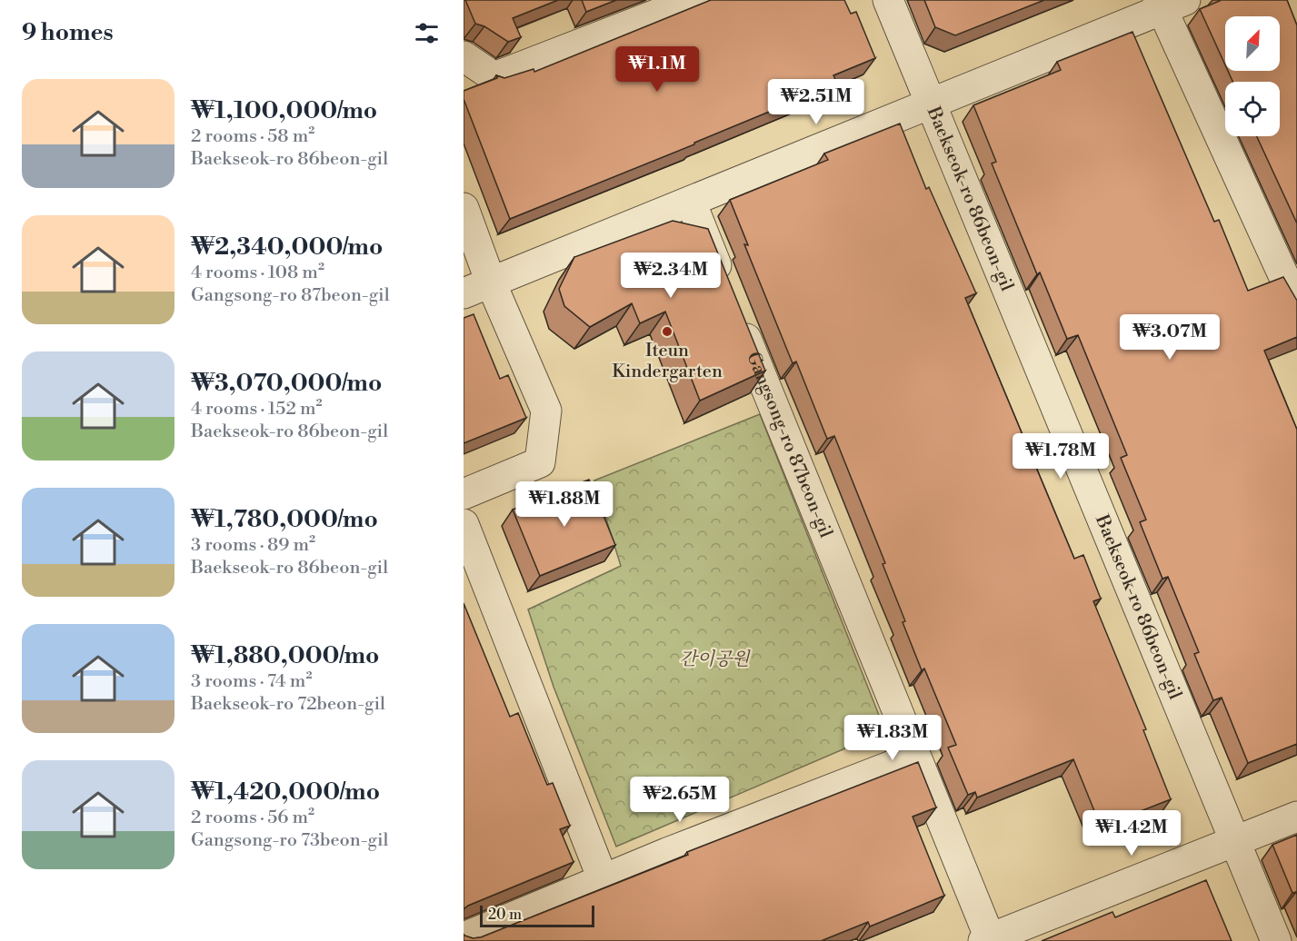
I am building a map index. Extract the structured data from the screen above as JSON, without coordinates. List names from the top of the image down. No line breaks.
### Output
{"streets":{"street":["Baekseok-ro 86beon-gil","Gangsong-ro 87beon-gil"]},"parks":["간이공원"],"places":["Iteun Kindergarten"],"scale_bar":"20 m","north":"top right","page":{"heading":"9 homes","price":["₩1.1M","₩2.51M","₩2.34M","₩3.07M","₩1.78M","₩1.88M","₩1.83M","₩2.65M","₩1.42M"],"list":[{"name":"₩1,100,000/mo","note":"2 rooms · 58 m² · Baekseok-ro 86beon-gil"},{"name":"₩2,340,000/mo","note":"4 rooms · 108 m² · Gangsong-ro 87beon-gil"},{"name":"₩3,070,000/mo","note":"4 rooms · 152 m² · Baekseok-ro 86beon-gil"},{"name":"₩1,780,000/mo","note":"3 rooms · 89 m² · Baekseok-ro 86beon-gil"},{"name":"₩1,880,000/mo","note":"3 rooms · 74 m² · Baekseok-ro 72beon-gil"},{"name":"₩1,420,000/mo","note":"2 rooms · 56 m² · Gangsong-ro 73beon-gil"}],"scale":"20 m"}}
